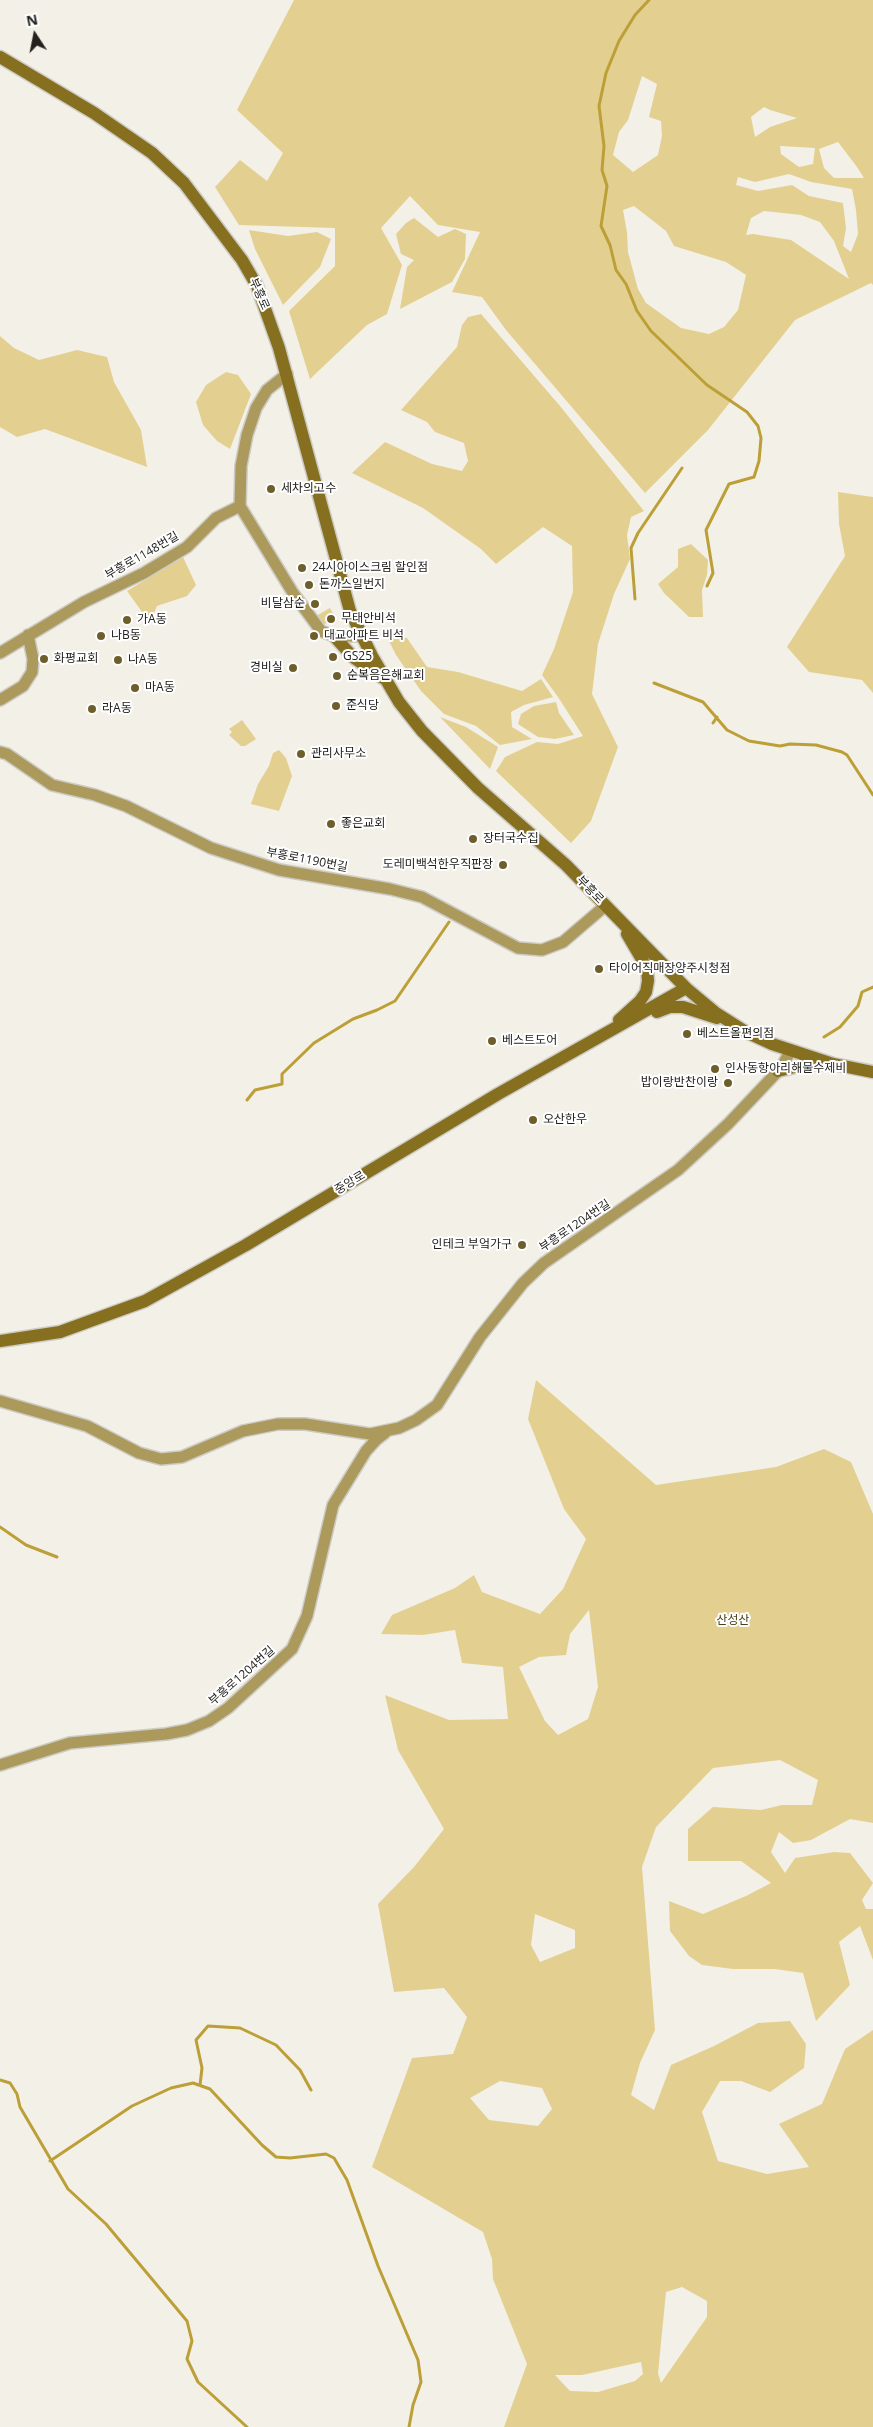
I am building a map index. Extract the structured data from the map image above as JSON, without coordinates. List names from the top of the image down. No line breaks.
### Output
{"streets":{"main road":["부흥로","중앙로"],"street":["부흥로1148번길","부흥로1190번길","부흥로1204번길"]},"crossings":[["부흥로","부흥로1190번길"],["부흥로","중앙로"],["부흥로","부흥로1204번길"]],"parks":["산성산"],"places":["세차의고수","24시아이스크림 할인점","돈까스일번지","비달삼순","무태안비석","가A동","나B동","대교아파트 비석","GS25","화평교회","나A동","경비실","순복음은해교회","마A동","준식당","라A동","관리사무소","좋은교회","장터국수집","도레미백석한우직판장","타이어직매장양주시청점","베스트올편의점","베스트도어","인사동항아리해물수제비","밥이랑반찬이랑","오산한우","인테크 부엌가구"],"north":"top"}
